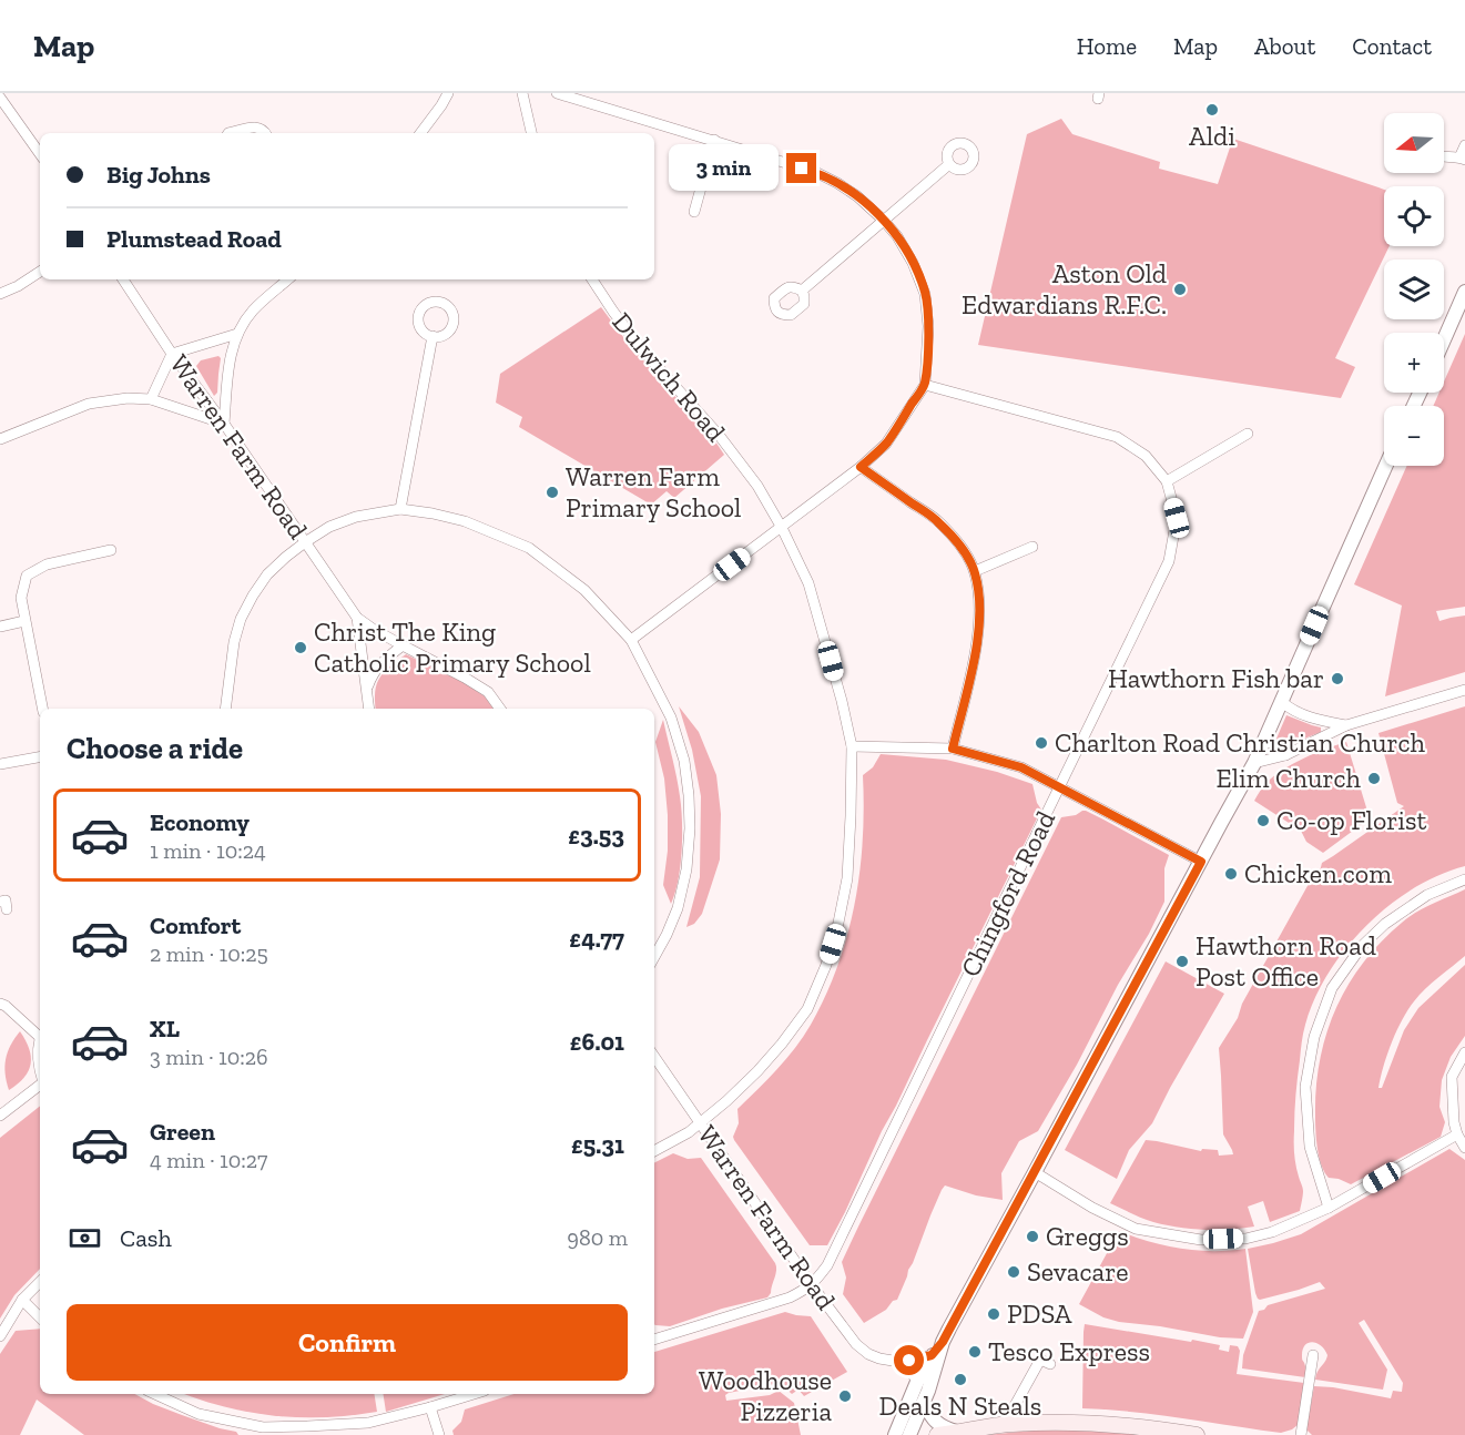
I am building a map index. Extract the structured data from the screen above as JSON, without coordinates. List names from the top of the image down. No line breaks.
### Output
{"streets":{"street":["Dulwich Road","Warren Farm Road","Chingford Road"]},"crossings":[["Dulwich Road","Warren Farm Road"],["Warren Farm Road","Chingford Road"]],"places":["Aldi","Aston Old Edwardians R.F.C.","Warren Farm Primary School","Christ The King Catholic Primary School","Hawthorn Fish bar","Charlton Road Christian Church","Elim Church","Co-op Florist","Chicken.com","Hawthorn Road Post Office","Greggs","Sevacare","PDSA","Tesco Express","Deals N Steals","Woodhouse Pizzeria"],"north":"left","page":{"header":"Map","nav":["Home","Map","About","Contact"],"map_buttons":["+","−"],"banner":["Big Johns","Plumstead Road"],"bubble":"3 min","heading":"Choose a ride","list":[{"name":"Economy","note":"1 min · 10:24","value":"£3.53"},{"name":"Comfort","note":"2 min · 10:25","value":"£4.77"},{"name":"XL","note":"3 min · 10:26","value":"£6.01"},{"name":"Green","note":"4 min · 10:27","value":"£5.31"}],"pay":["Cash","980 m"],"buttons":"Confirm"}}
